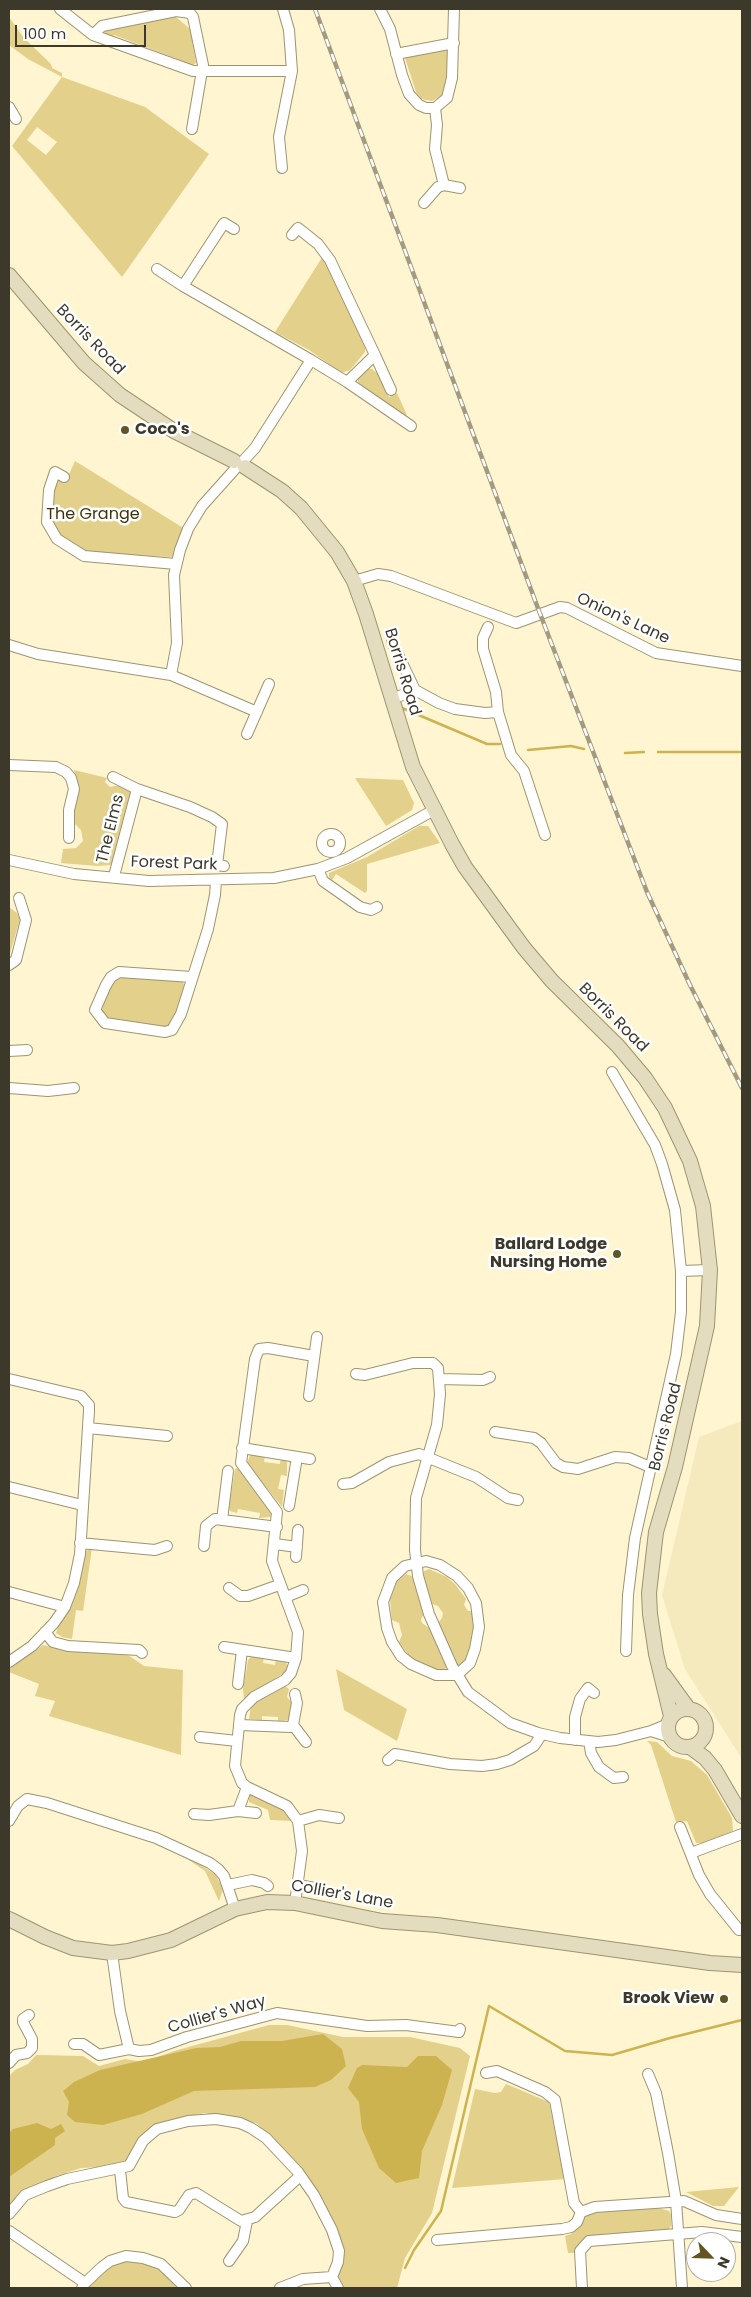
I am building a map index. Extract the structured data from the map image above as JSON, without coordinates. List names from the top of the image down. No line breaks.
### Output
{"streets":{"street":["Borris Road","Onion's Lane","The Elms","Forest Park","Collier's Lane","Collier's Way"]},"crossings":[["Borris Road","Onion's Lane"],["Borris Road","Forest Park"],["The Elms","Forest Park"]],"parks":["The Grange"],"places":["Coco's","Ballard Lodge Nursing Home","Brook View"],"scale_bar":"100 m","north":"bottom right"}
